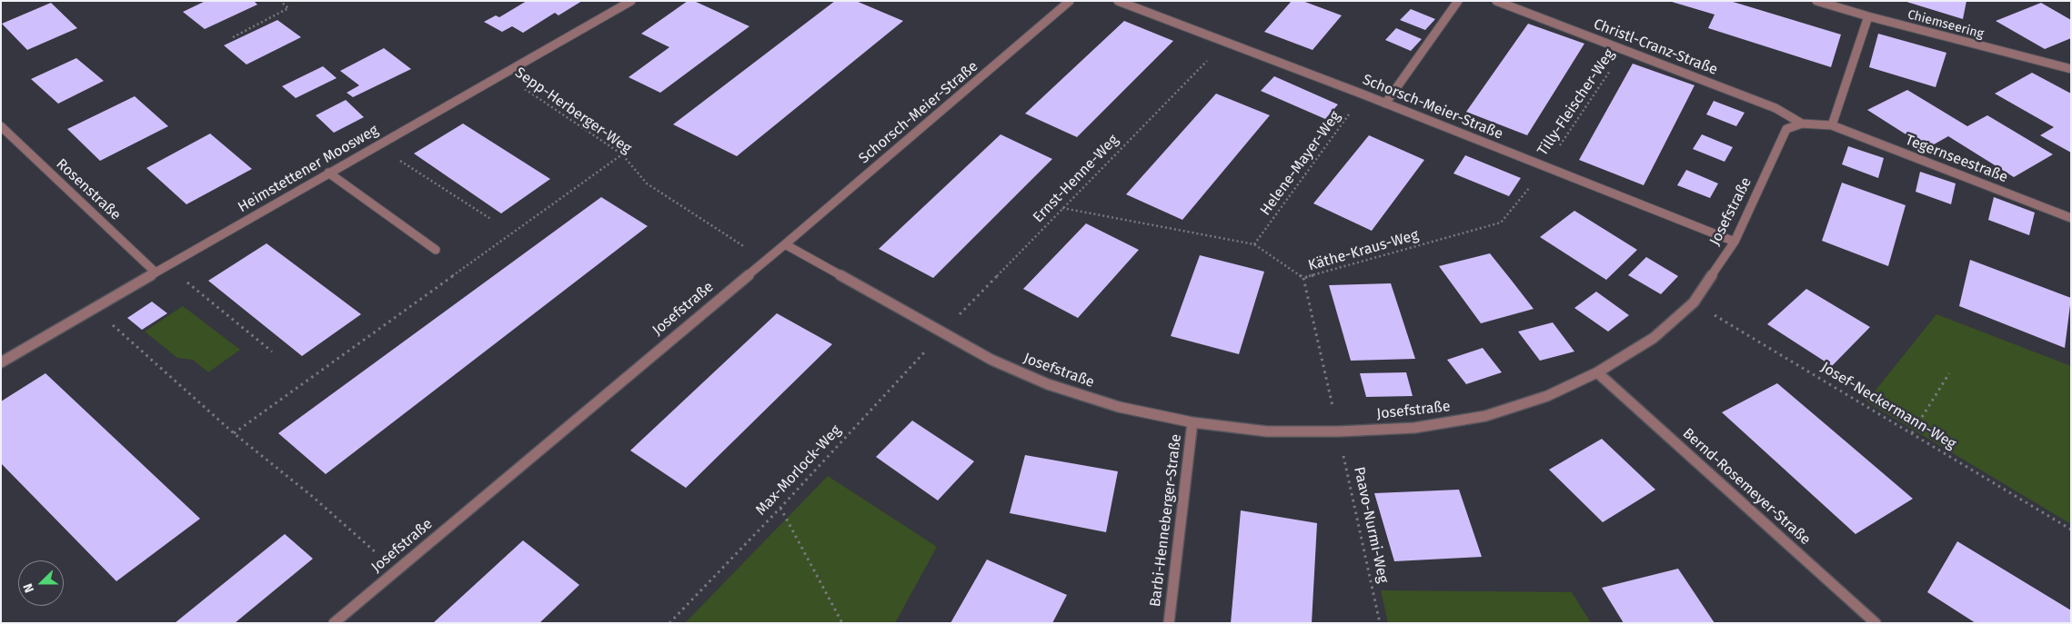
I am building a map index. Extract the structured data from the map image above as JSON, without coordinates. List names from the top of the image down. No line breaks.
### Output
{"streets":{"street":["Chiemseering","Christl-Cranz-Straße","Schorsch-Meier-Straße","Tegernseestraße","Heimstettener Moosweg","Rosenstraße","Josefstraße","Bernd-Rosemeyer-Straße","Barbi-Henneberger-Straße"],"path":["Tilly-Fleischer-Weg","Sepp-Herberger-Weg","Helene-Mayer-Weg","Ernst-Henne-Weg","Käthe-Kraus-Weg","Josef-Neckermann-Weg","Max-Morlock-Weg","Paavo-Nurmi-Weg"]},"crossings":[["Christl-Cranz-Straße","Tilly-Fleischer-Weg"],["Christl-Cranz-Straße","Tegernseestraße"],["Christl-Cranz-Straße","Josefstraße"],["Tilly-Fleischer-Weg","Schorsch-Meier-Straße"],["Tilly-Fleischer-Weg","Käthe-Kraus-Weg"],["Schorsch-Meier-Straße","Helene-Mayer-Weg"],["Schorsch-Meier-Straße","Ernst-Henne-Weg"],["Schorsch-Meier-Straße","Josefstraße"],["Schorsch-Meier-Straße","Käthe-Kraus-Weg"],["Sepp-Herberger-Weg","Heimstettener Moosweg"],["Sepp-Herberger-Weg","Josefstraße"],["Tegernseestraße","Josefstraße"],["Helene-Mayer-Weg","Käthe-Kraus-Weg"],["Heimstettener Moosweg","Rosenstraße"],["Ernst-Henne-Weg","Josefstraße"],["Ernst-Henne-Weg","Käthe-Kraus-Weg"],["Ernst-Henne-Weg","Max-Morlock-Weg"],["Josefstraße","Josef-Neckermann-Weg"],["Josefstraße","Max-Morlock-Weg"],["Josefstraße","Bernd-Rosemeyer-Straße"],["Josefstraße","Barbi-Henneberger-Straße"],["Josefstraße","Paavo-Nurmi-Weg"],["Käthe-Kraus-Weg","Paavo-Nurmi-Weg"]],"north":"left"}
